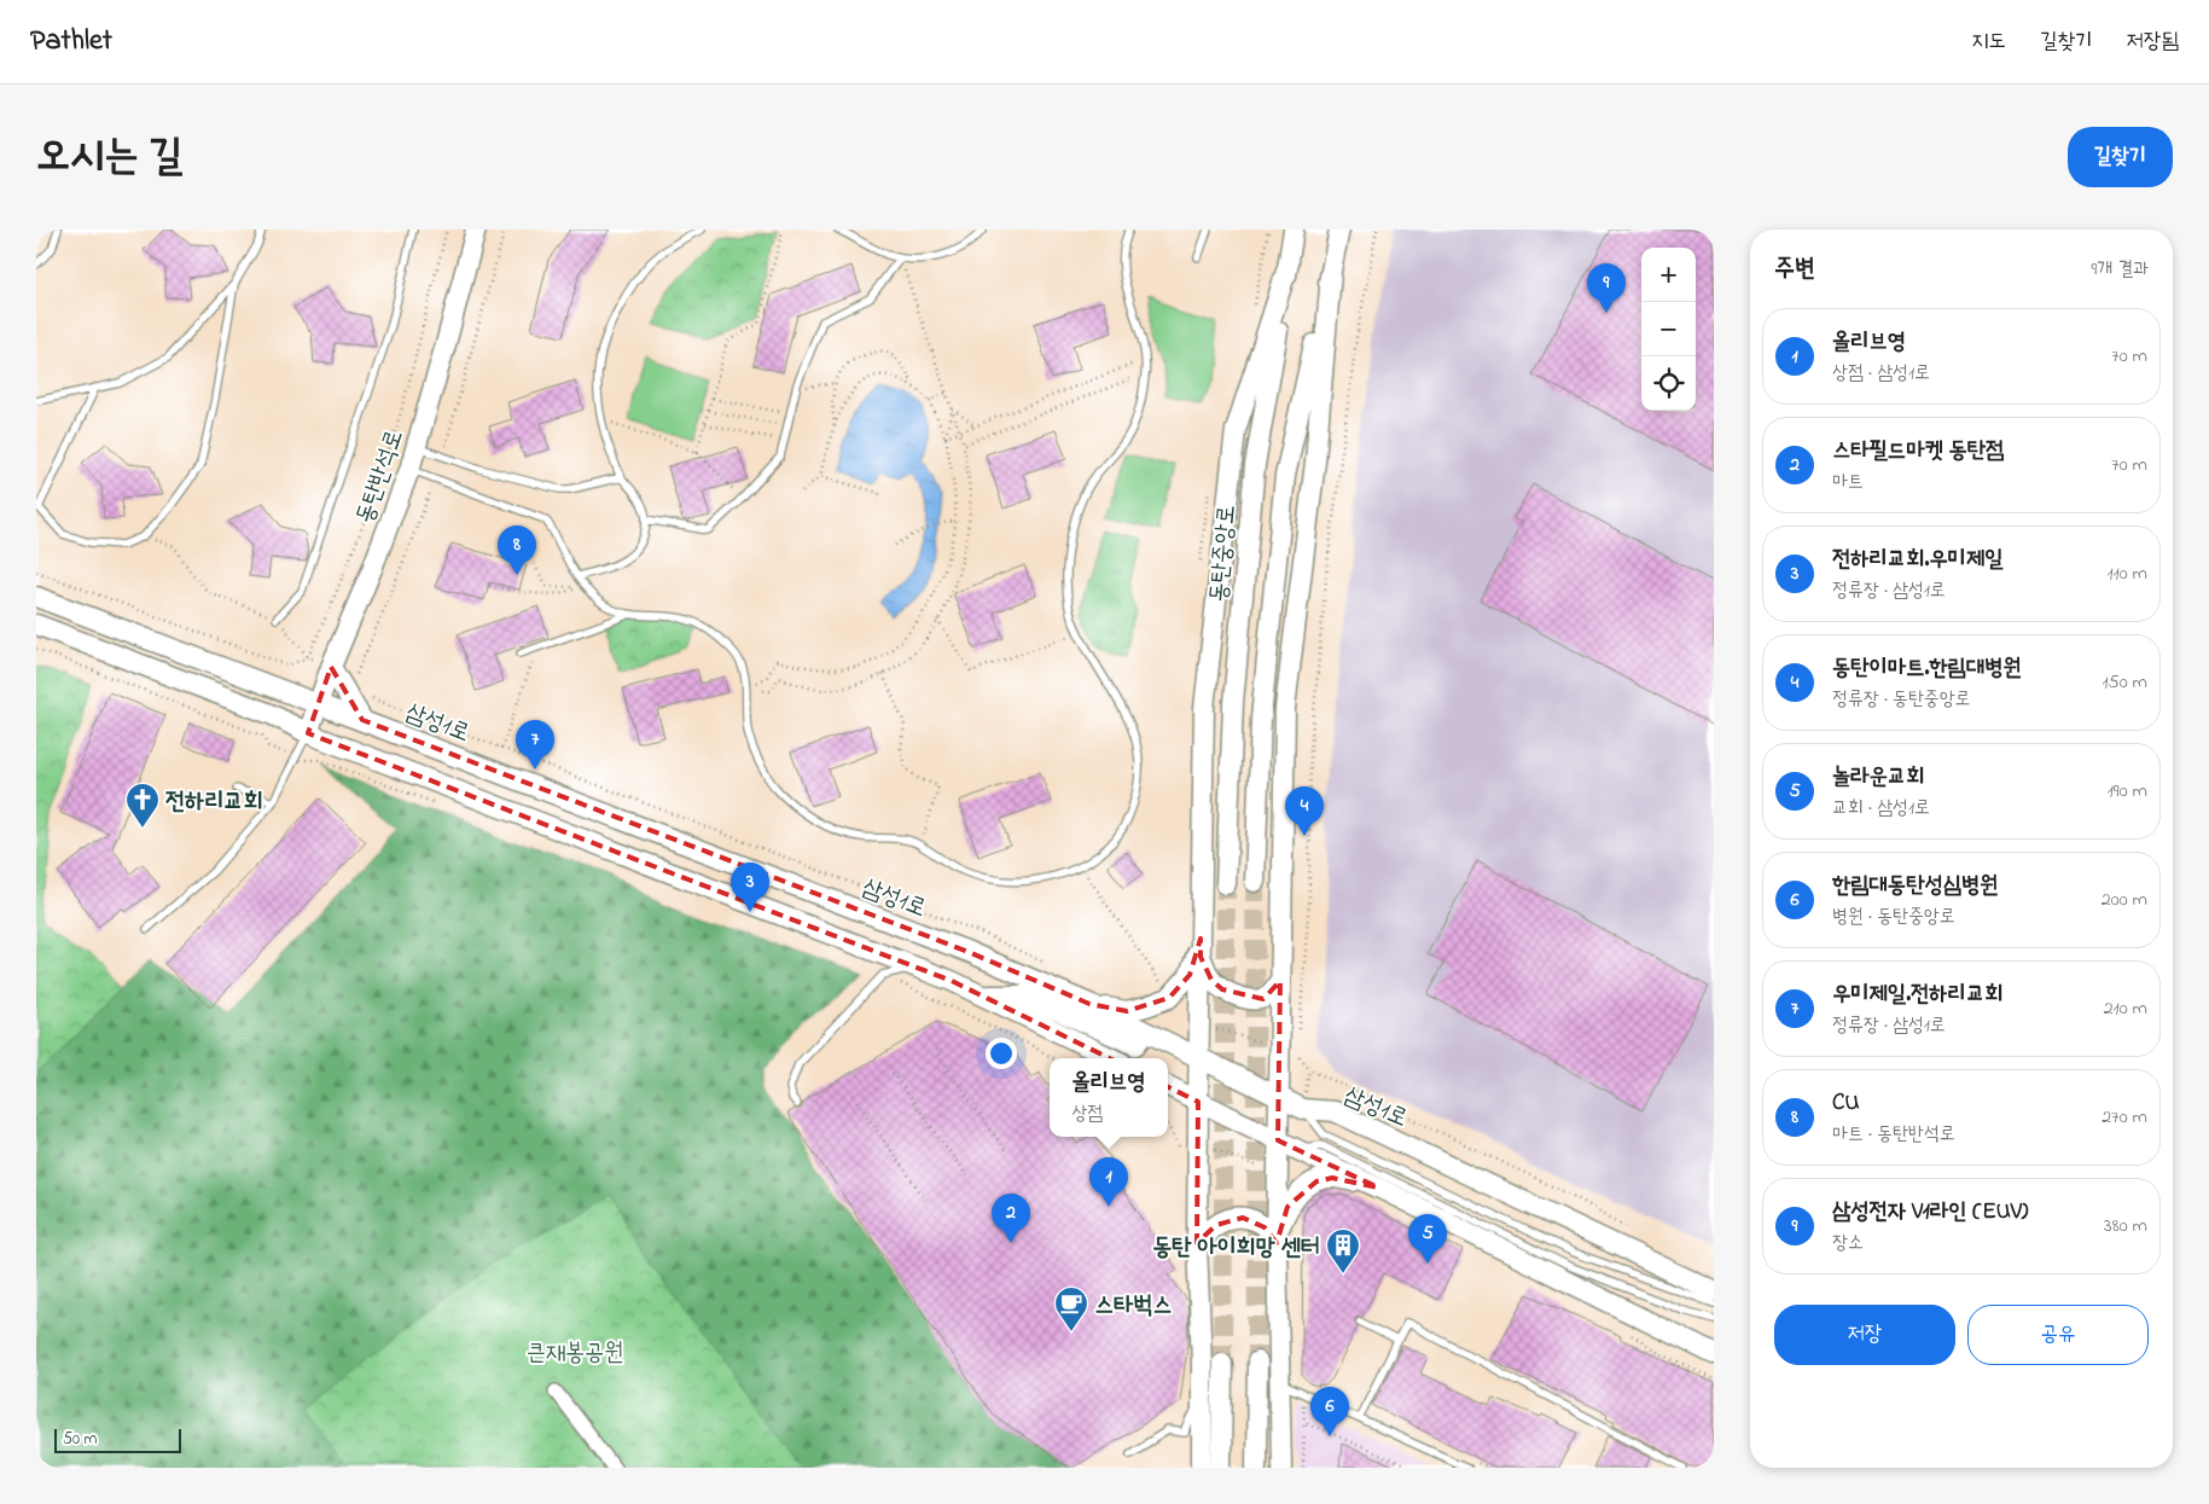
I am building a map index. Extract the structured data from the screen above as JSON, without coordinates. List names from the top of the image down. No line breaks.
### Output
{"streets":{"street":["동탄반석로","동탄중앙로","삼성1로"]},"crossings":[["동탄반석로","삼성1로"]],"parks":["큰재봉공원"],"places":{"church":["전하리교회"],"building":["동탄 아이희망 센터"],"cafe":["스타벅스"]},"scale_bar":"50 m","page":{"header":"Pathlet","nav":["지도","길찾기","저장됨"],"title":"오시는 길","buttons":["길찾기",["저장","공유"]],"heading":["주변","9개 결과"],"map_buttons":["+","−"],"pins":["9","8","7","4","3","1","2","5","6"],"list":[{"mark":"1","name":"올리브영","note":"상점 · 삼성1로","value":"70 m"},{"mark":"2","name":"스타필드마켓 동탄점","note":"마트","value":"70 m"},{"mark":"3","name":"전하리교회.우미제일","note":"정류장 · 삼성1로","value":"110 m"},{"mark":"4","name":"동탄이마트.한림대병원","note":"정류장 · 동탄중앙로","value":"150 m"},{"mark":"5","name":"놀라운교회","note":"교회 · 삼성1로","value":"190 m"},{"mark":"6","name":"한림대동탄성심병원","note":"병원 · 동탄중앙로","value":"200 m"},{"mark":"7","name":"우미제일.전하리교회","note":"정류장 · 삼성1로","value":"210 m"},{"mark":"8","name":"CU","note":"마트 · 동탄반석로","value":"270 m"},{"mark":"9","name":"삼성전자 V1라인 (EUV)","note":"장소","value":"380 m"}],"popup":["올리브영","상점"],"scale":"50 m"}}
